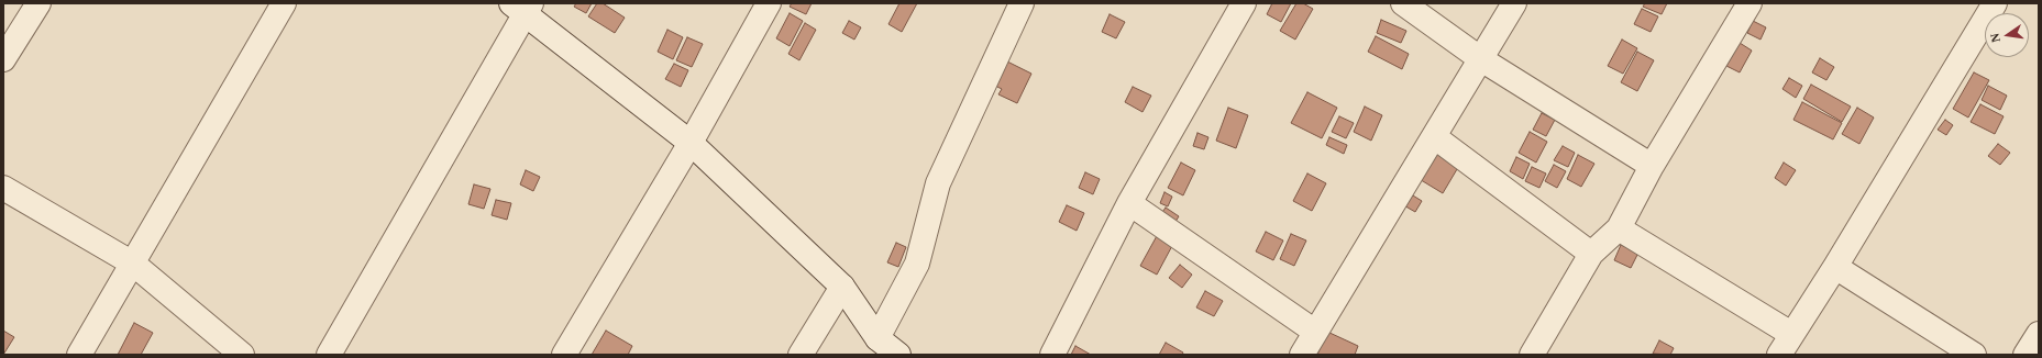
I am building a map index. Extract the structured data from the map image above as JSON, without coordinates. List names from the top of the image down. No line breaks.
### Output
{"north":"left"}
